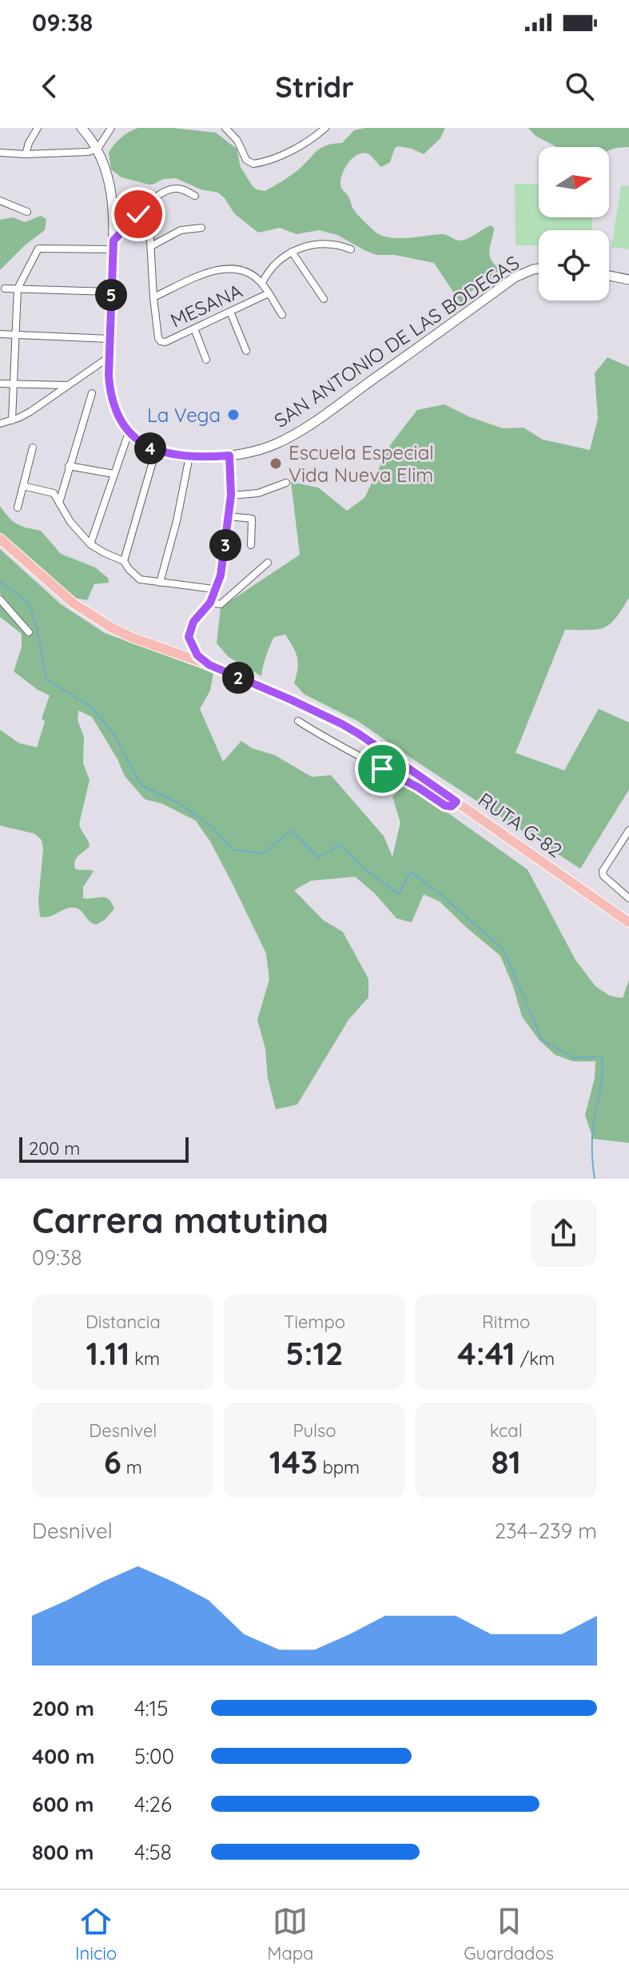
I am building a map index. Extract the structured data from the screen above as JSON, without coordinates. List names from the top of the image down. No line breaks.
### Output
{"streets":{"main road":["RUTA G-82"],"street":["MESANA","SAN ANTONIO DE LAS BODEGAS"]},"places":["La Vega","Escuela Especial Vida Nueva Elim"],"scale_bar":"200 m","north":"right","page":{"status":"09:38","header":"Stridr","pins":["5","4","3","2"],"scale":"200 m","heading":["Carrera matutina","09:38"],"stats":[["Distancia","1.11 km"],["Tiempo","5:12"],["Ritmo","4:41 /km"],["Desnivel","6 m"],["Pulso","143 bpm"],["kcal","81"]],"chart":["Desnivel","234–239 m"],"list":[{"name":"200 m","note":"4:15"},{"name":"400 m","note":"5:00"},{"name":"600 m","note":"4:26"},{"name":"800 m","note":"4:58"}],"tabs":["Inicio","Mapa","Guardados"]}}
